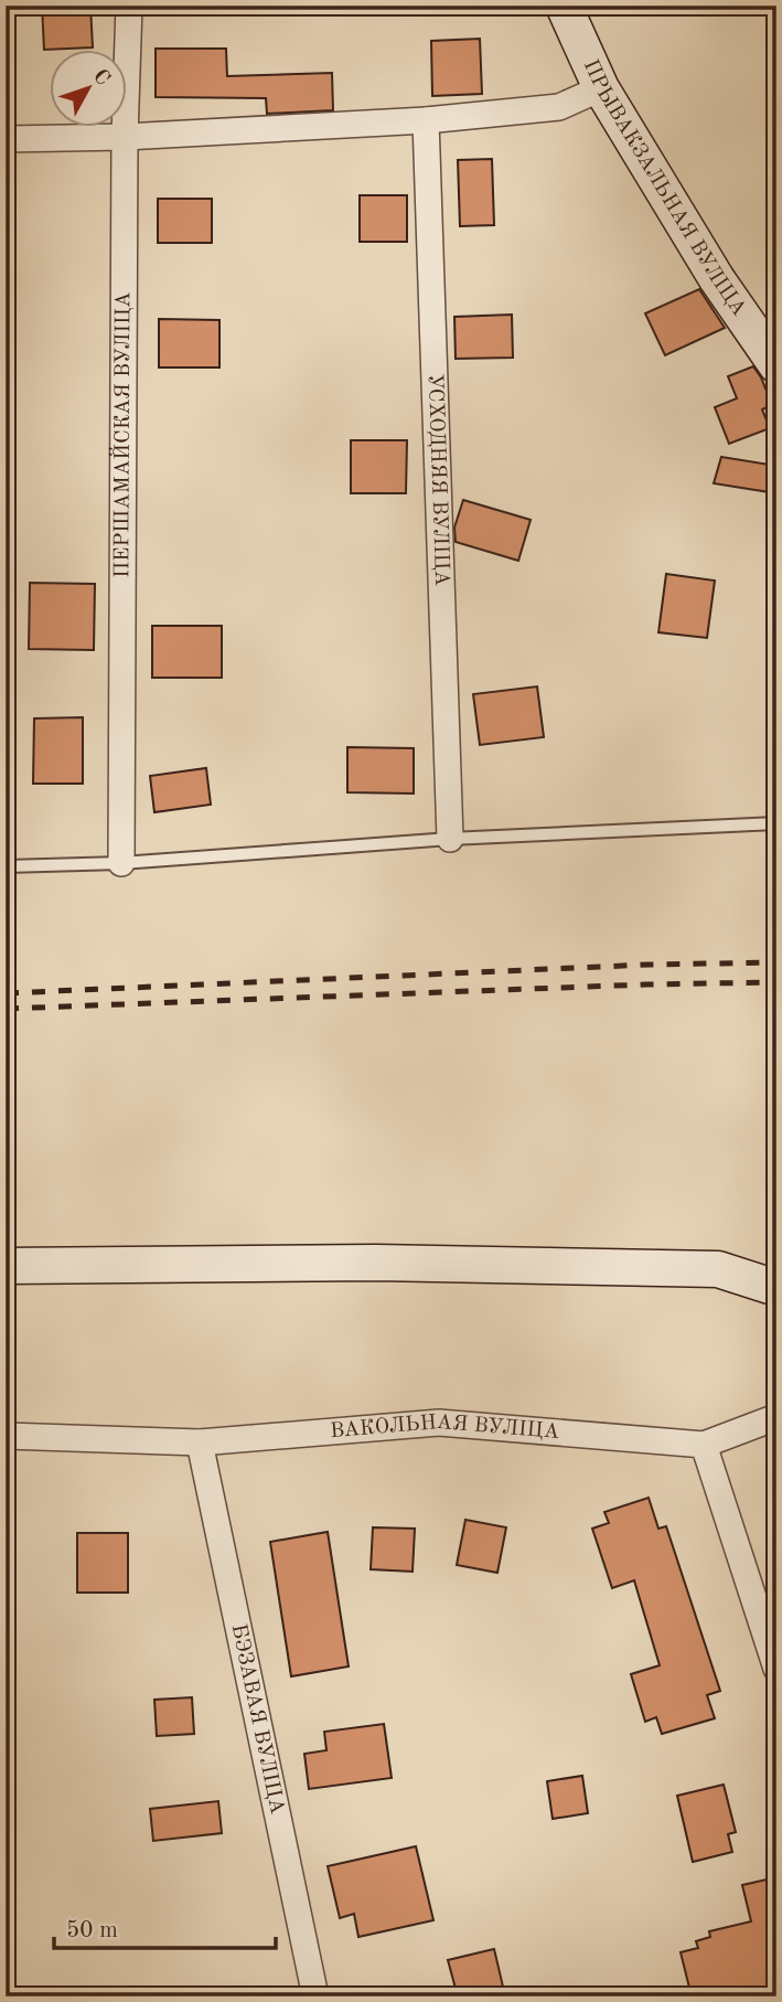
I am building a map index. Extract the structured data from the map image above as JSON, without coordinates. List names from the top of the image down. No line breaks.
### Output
{"streets":{"main road":["ПРЫВАКЗАЛЬНАЯ ВУЛІЦА"],"street":["ПЕРШАМАЙСКАЯ ВУЛІЦА","УСХОДНЯЯ ВУЛІЦА","ВАКОЛЬНАЯ ВУЛІЦА","БЭЗАВАЯ ВУЛІЦА"]},"crossings":[["ВАКОЛЬНАЯ ВУЛІЦА","БЭЗАВАЯ ВУЛІЦА"]],"scale_bar":"50 m","north":"top right"}
